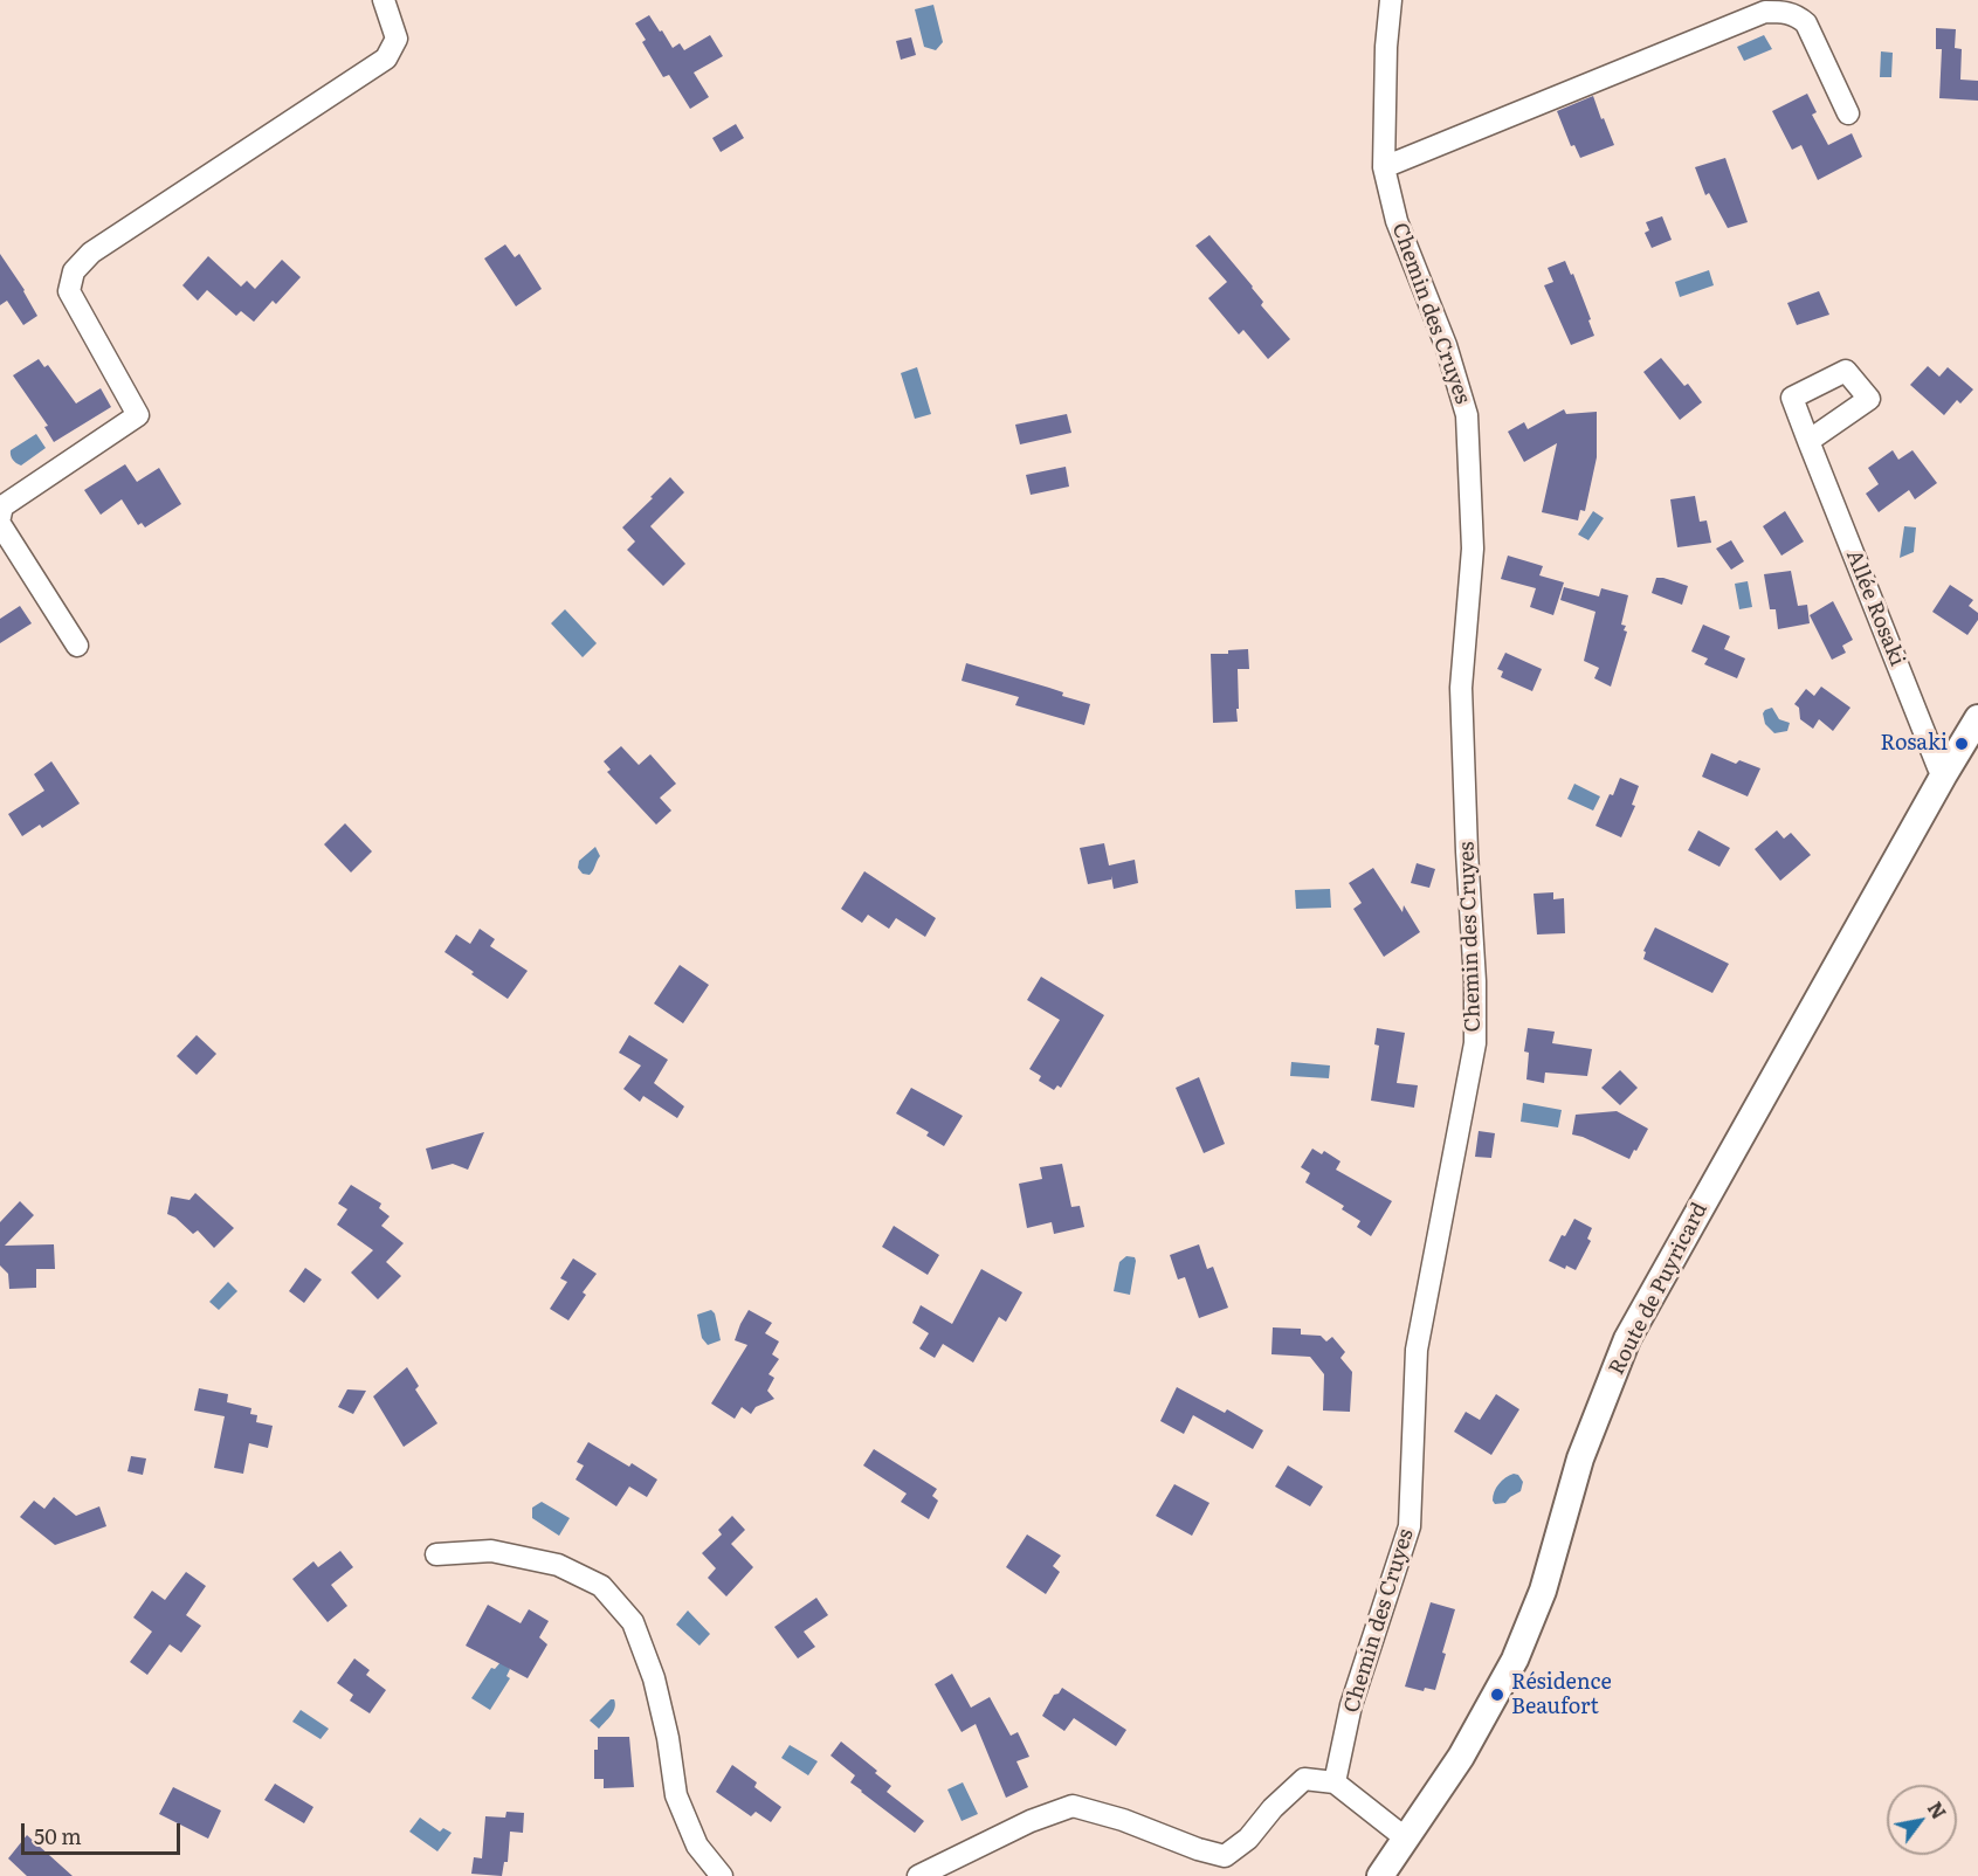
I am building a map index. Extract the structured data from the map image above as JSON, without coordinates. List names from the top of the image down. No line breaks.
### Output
{"streets":{"main road":["Route de Puyricard"],"street":["Chemin des Cruyes","Allée Rosaki"]},"crossings":[["Allée Rosaki","Route de Puyricard"]],"places":["Rosaki","Résidence Beaufort"],"scale_bar":"50 m","north":"top right"}
